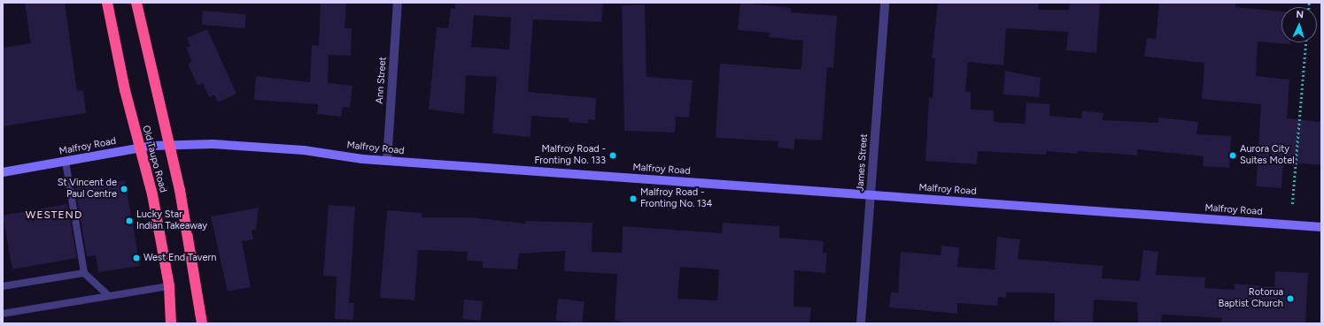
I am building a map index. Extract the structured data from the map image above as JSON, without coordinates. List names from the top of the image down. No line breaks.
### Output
{"streets":{"highway":["Old Taupo Road"],"main road":["Malfroy Road"],"street":["Ann Street","James Street"]},"crossings":[["Ann Street","Malfroy Road"],["Malfroy Road","Old Taupo Road"],["Malfroy Road","James Street"]],"districts":["WESTEND"],"places":["Malfroy Road - Fronting No. 133","Aurora City Suites Motel","St Vincent de Paul Centre","Malfroy Road - Fronting No. 134","Lucky Star Indian Takeaway","West End Tavern","Rotorua Baptist Church"],"north":"top"}
